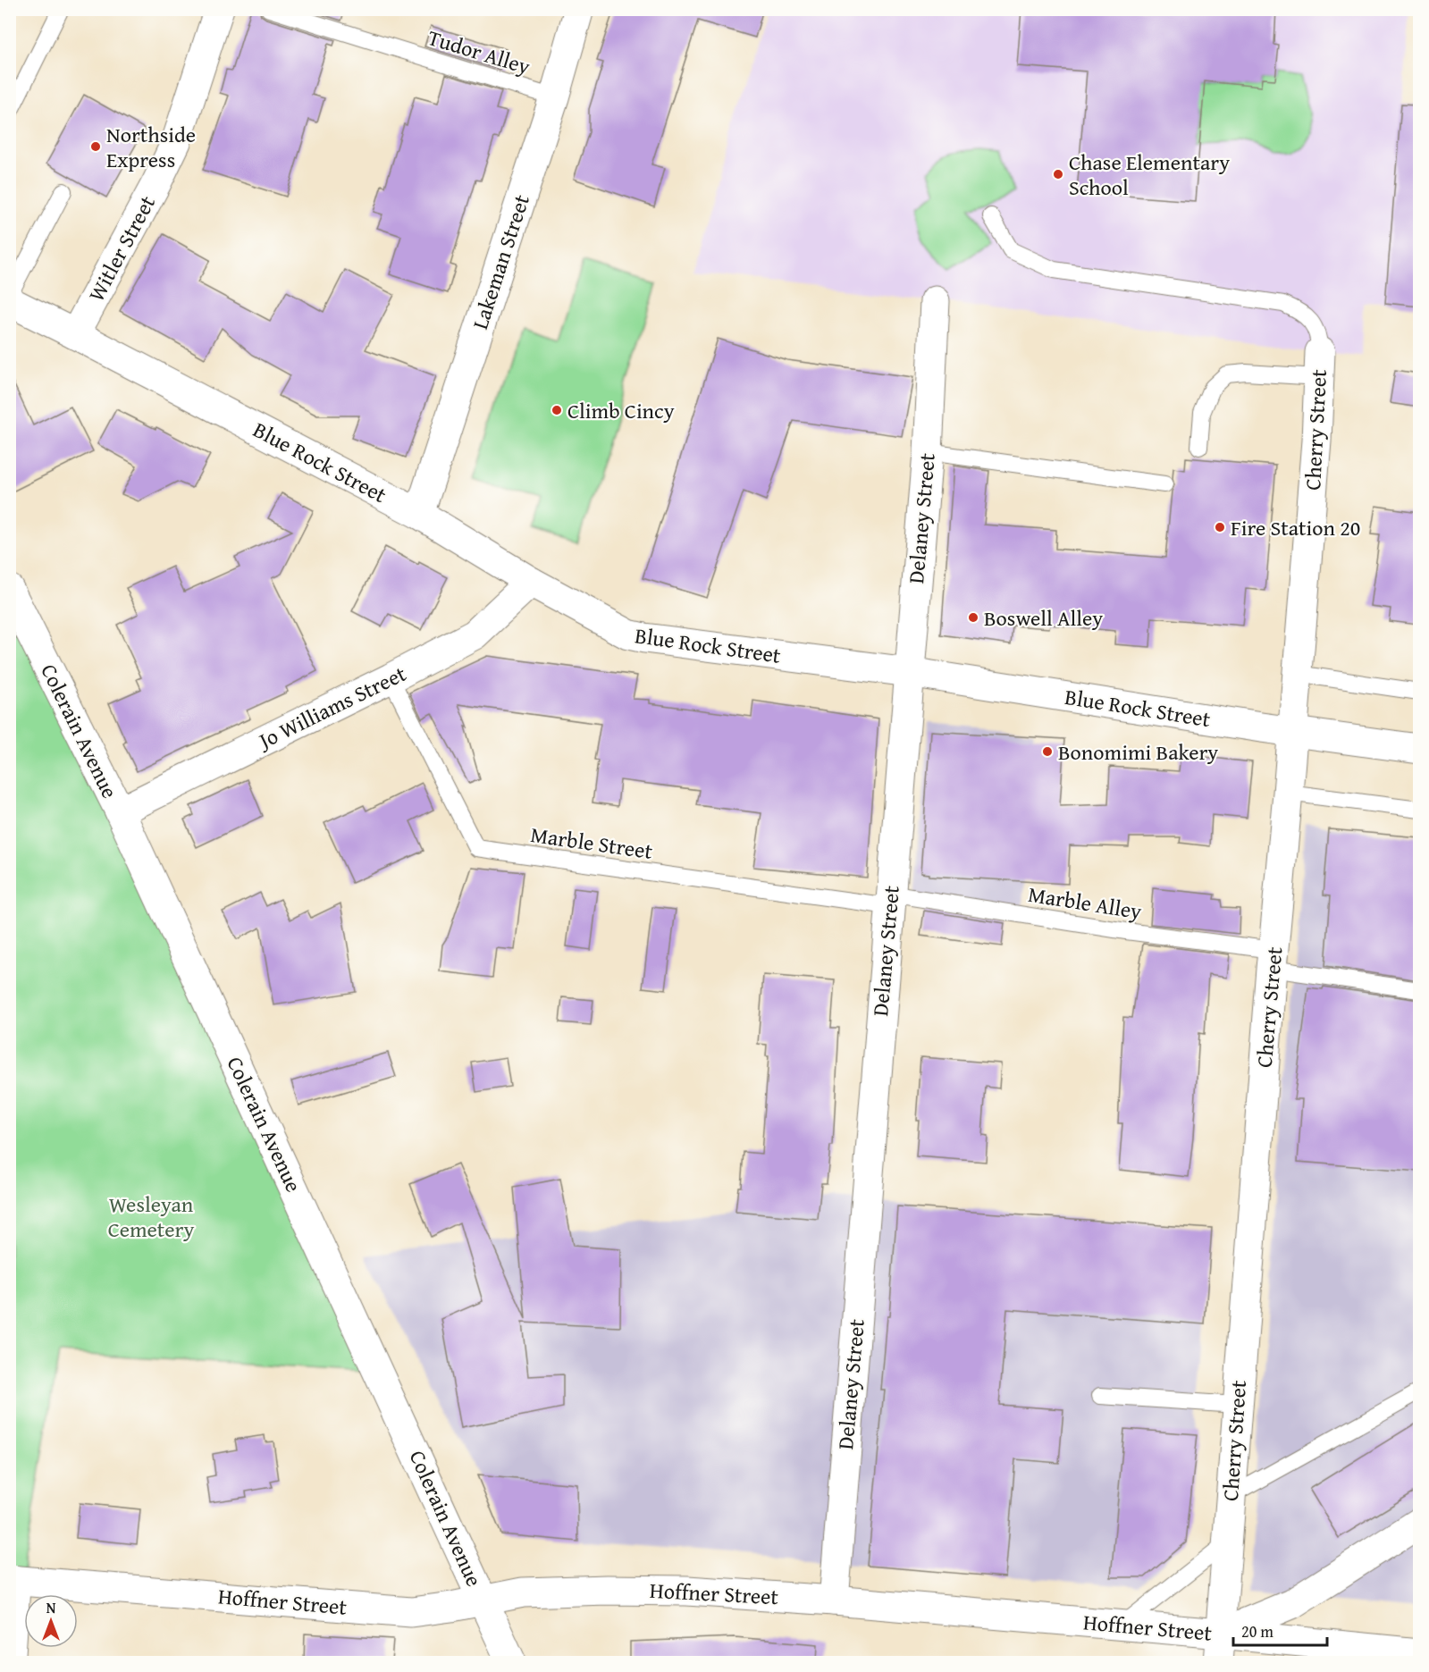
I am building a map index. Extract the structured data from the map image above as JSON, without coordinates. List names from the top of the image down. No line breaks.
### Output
{"streets":{"street":["Witler Street","Lakeman Street","Cherry Street","Blue Rock Street","Delaney Street","Jo Williams Street","Colerain Avenue","Hoffner Street"],"lane":["Tudor Alley","Marble Street","Marble Alley"]},"crossings":[["Tudor Alley","Lakeman Street"],["Witler Street","Blue Rock Street"],["Lakeman Street","Blue Rock Street"],["Cherry Street","Blue Rock Street"],["Cherry Street","Marble Alley"],["Cherry Street","Hoffner Street"],["Blue Rock Street","Delaney Street"],["Blue Rock Street","Jo Williams Street"],["Delaney Street","Marble Street"],["Delaney Street","Marble Alley"],["Delaney Street","Hoffner Street"],["Jo Williams Street","Colerain Avenue"],["Jo Williams Street","Marble Street"],["Colerain Avenue","Hoffner Street"],["Marble Street","Marble Alley"]],"parks":["Wesleyan Cemetery"],"places":["Northside Express","Chase Elementary School","Climb Cincy","Fire Station 20","Boswell Alley","Bonomimi Bakery"],"scale_bar":"20 m","north":"top"}
